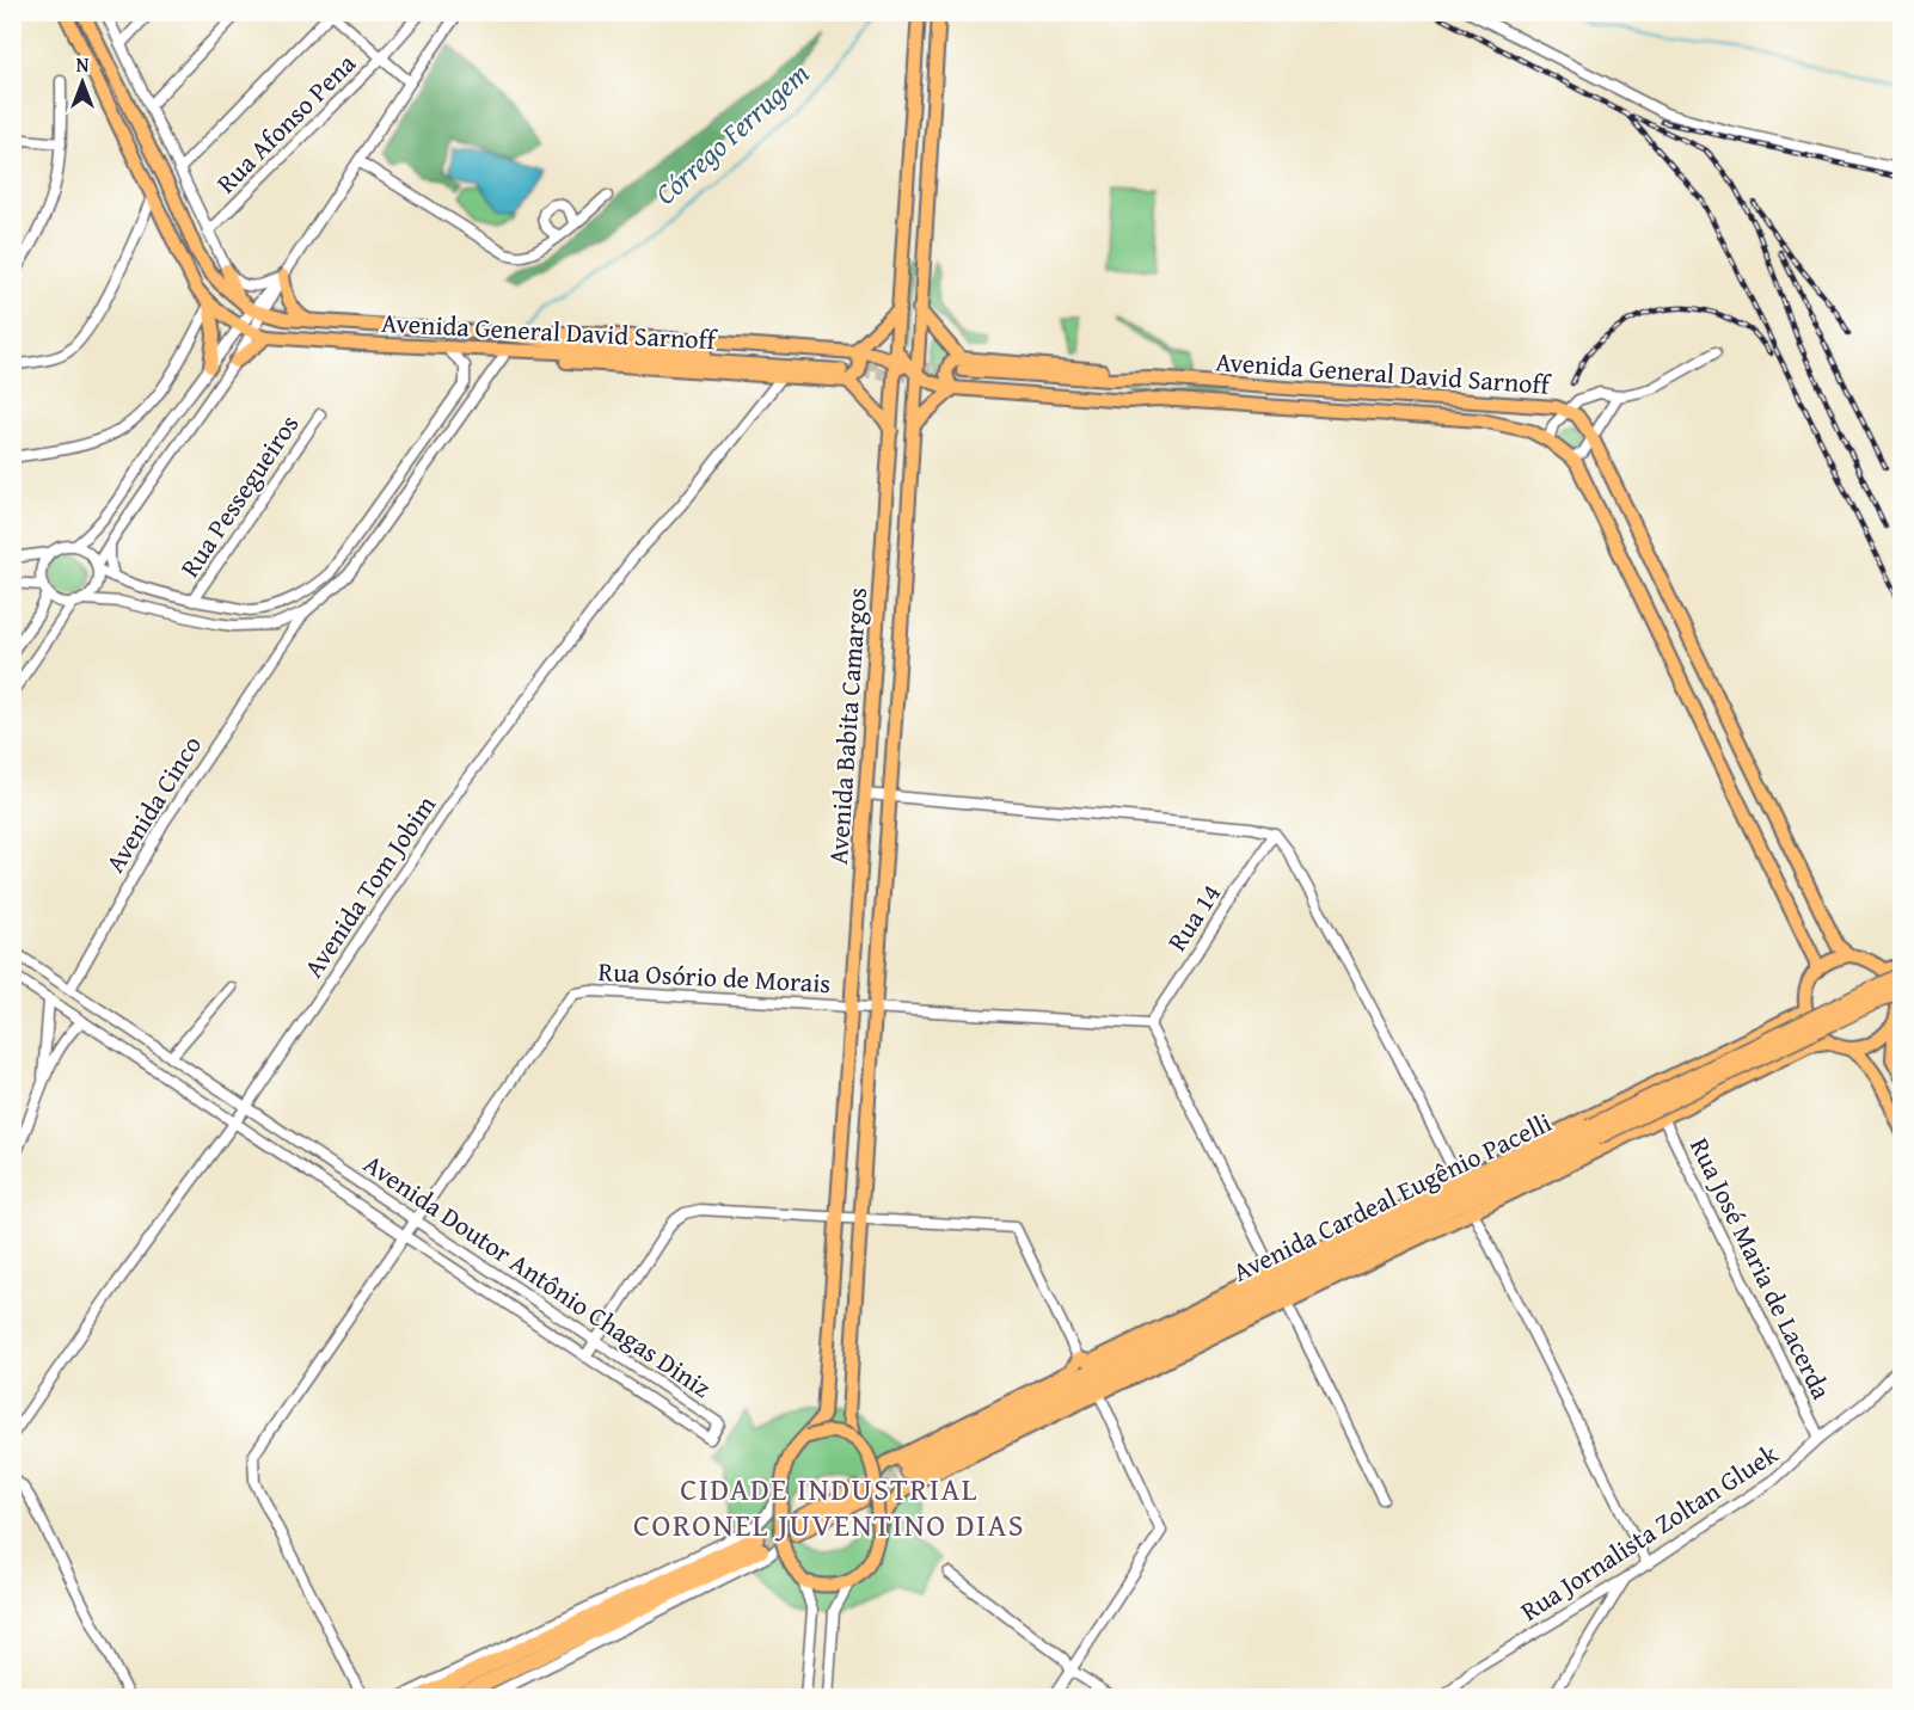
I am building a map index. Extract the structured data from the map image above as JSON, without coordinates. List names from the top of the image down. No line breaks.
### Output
{"streets":{"highway":["Avenida Cardeal Eugênio Pacelli"],"main road":["Avenida General David Sarnoff","Avenida Babita Camargos"],"street":["Rua Afonso Pena","Rua Pessegueiros","Avenida Cinco","Avenida Tom Jobim","Rua 14","Rua Osório de Morais","Rua José Maria de Lacerda","Avenida Doutor Antônio Chagas Diniz","Rua Jornalista Zoltan Gluek"]},"crossings":[["Avenida General David Sarnoff","Avenida Babita Camargos"],["Avenida General David Sarnoff","Avenida Cardeal Eugênio Pacelli"],["Avenida Babita Camargos","Rua Osório de Morais"],["Avenida Babita Camargos","Avenida Cardeal Eugênio Pacelli"],["Avenida Cinco","Avenida Doutor Antônio Chagas Diniz"],["Avenida Tom Jobim","Avenida Doutor Antônio Chagas Diniz"],["Rua 14","Rua Osório de Morais"],["Rua Osório de Morais","Avenida Doutor Antônio Chagas Diniz"],["Avenida Cardeal Eugênio Pacelli","Rua José Maria de Lacerda"],["Rua José Maria de Lacerda","Rua Jornalista Zoltan Gluek"]],"districts":["CIDADE INDUSTRIAL CORONEL JUVENTINO DIAS"],"water":["Córrego Ferrugem"],"north":"top"}
